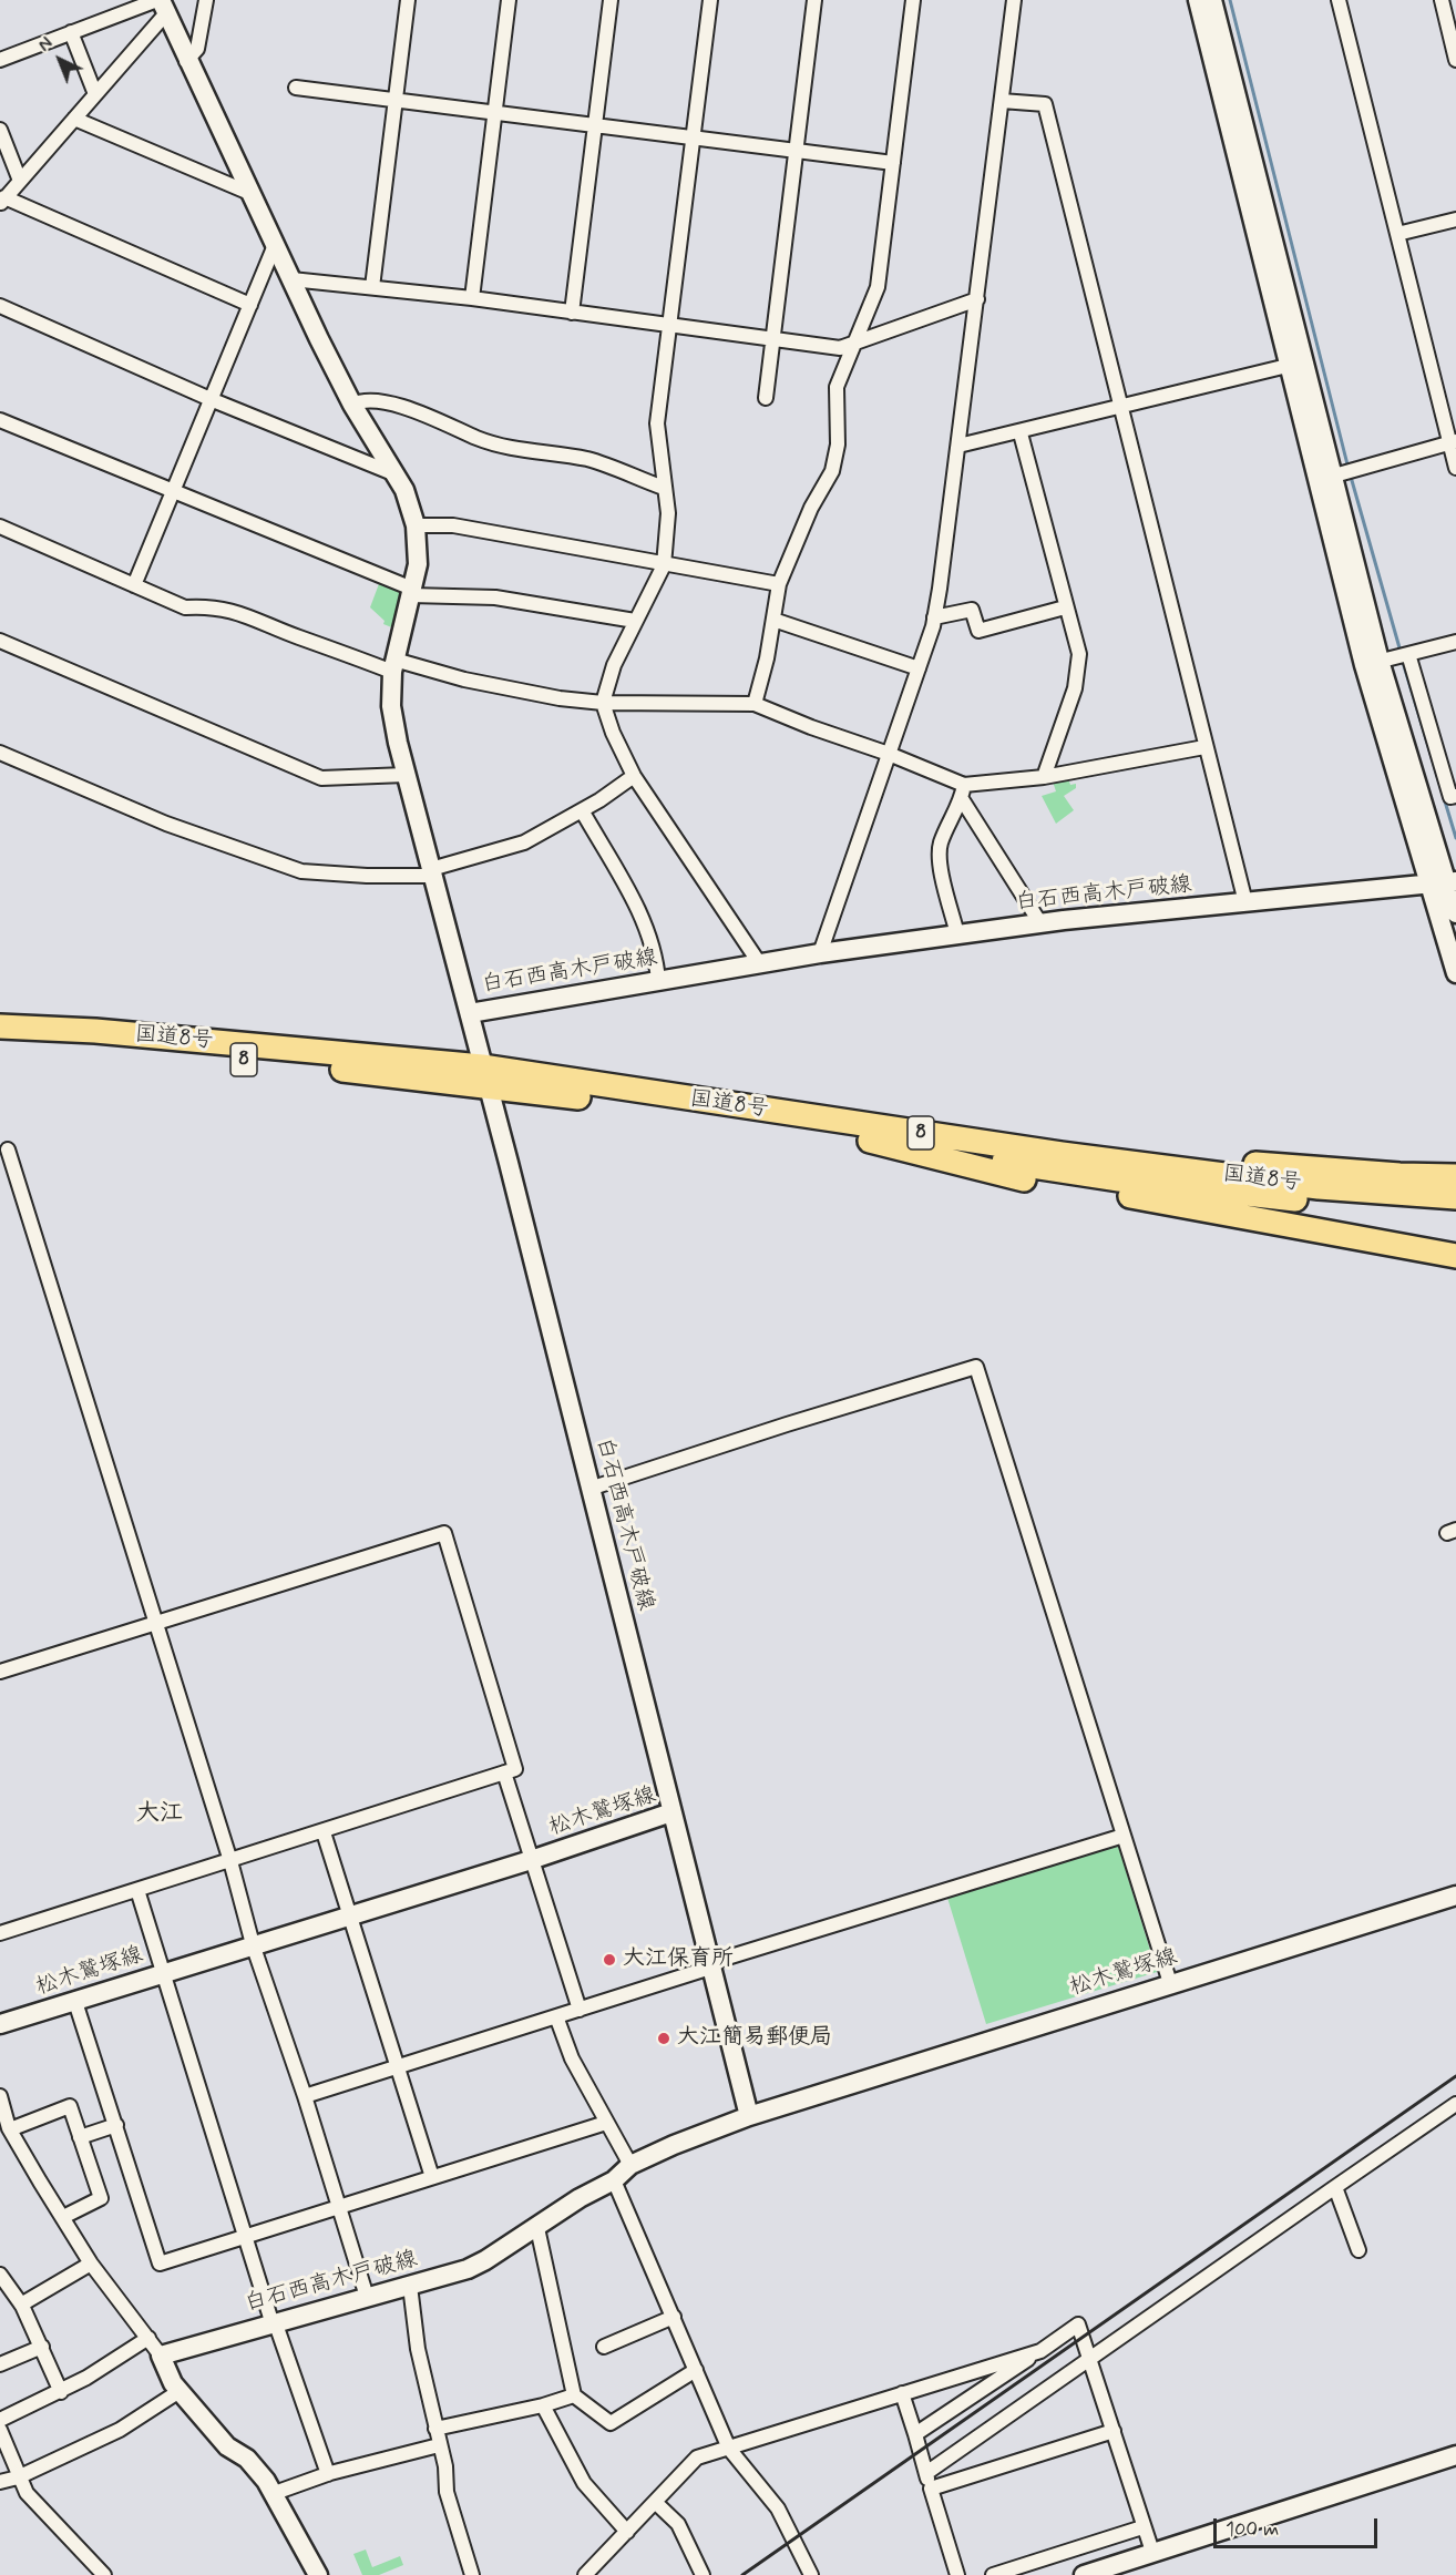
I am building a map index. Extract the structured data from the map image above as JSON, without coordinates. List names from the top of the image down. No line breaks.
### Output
{"streets":{"highway":["国道8号","8"],"main road":["白石西高木戸破線","松木鷲塚線"]},"crossings":[["白石西高木戸破線","国道8号"],["白石西高木戸破線","松木鷲塚線"]],"districts":["大江"],"places":["大江保育所","大江簡易郵便局"],"scale_bar":"100 m","north":"top left"}
